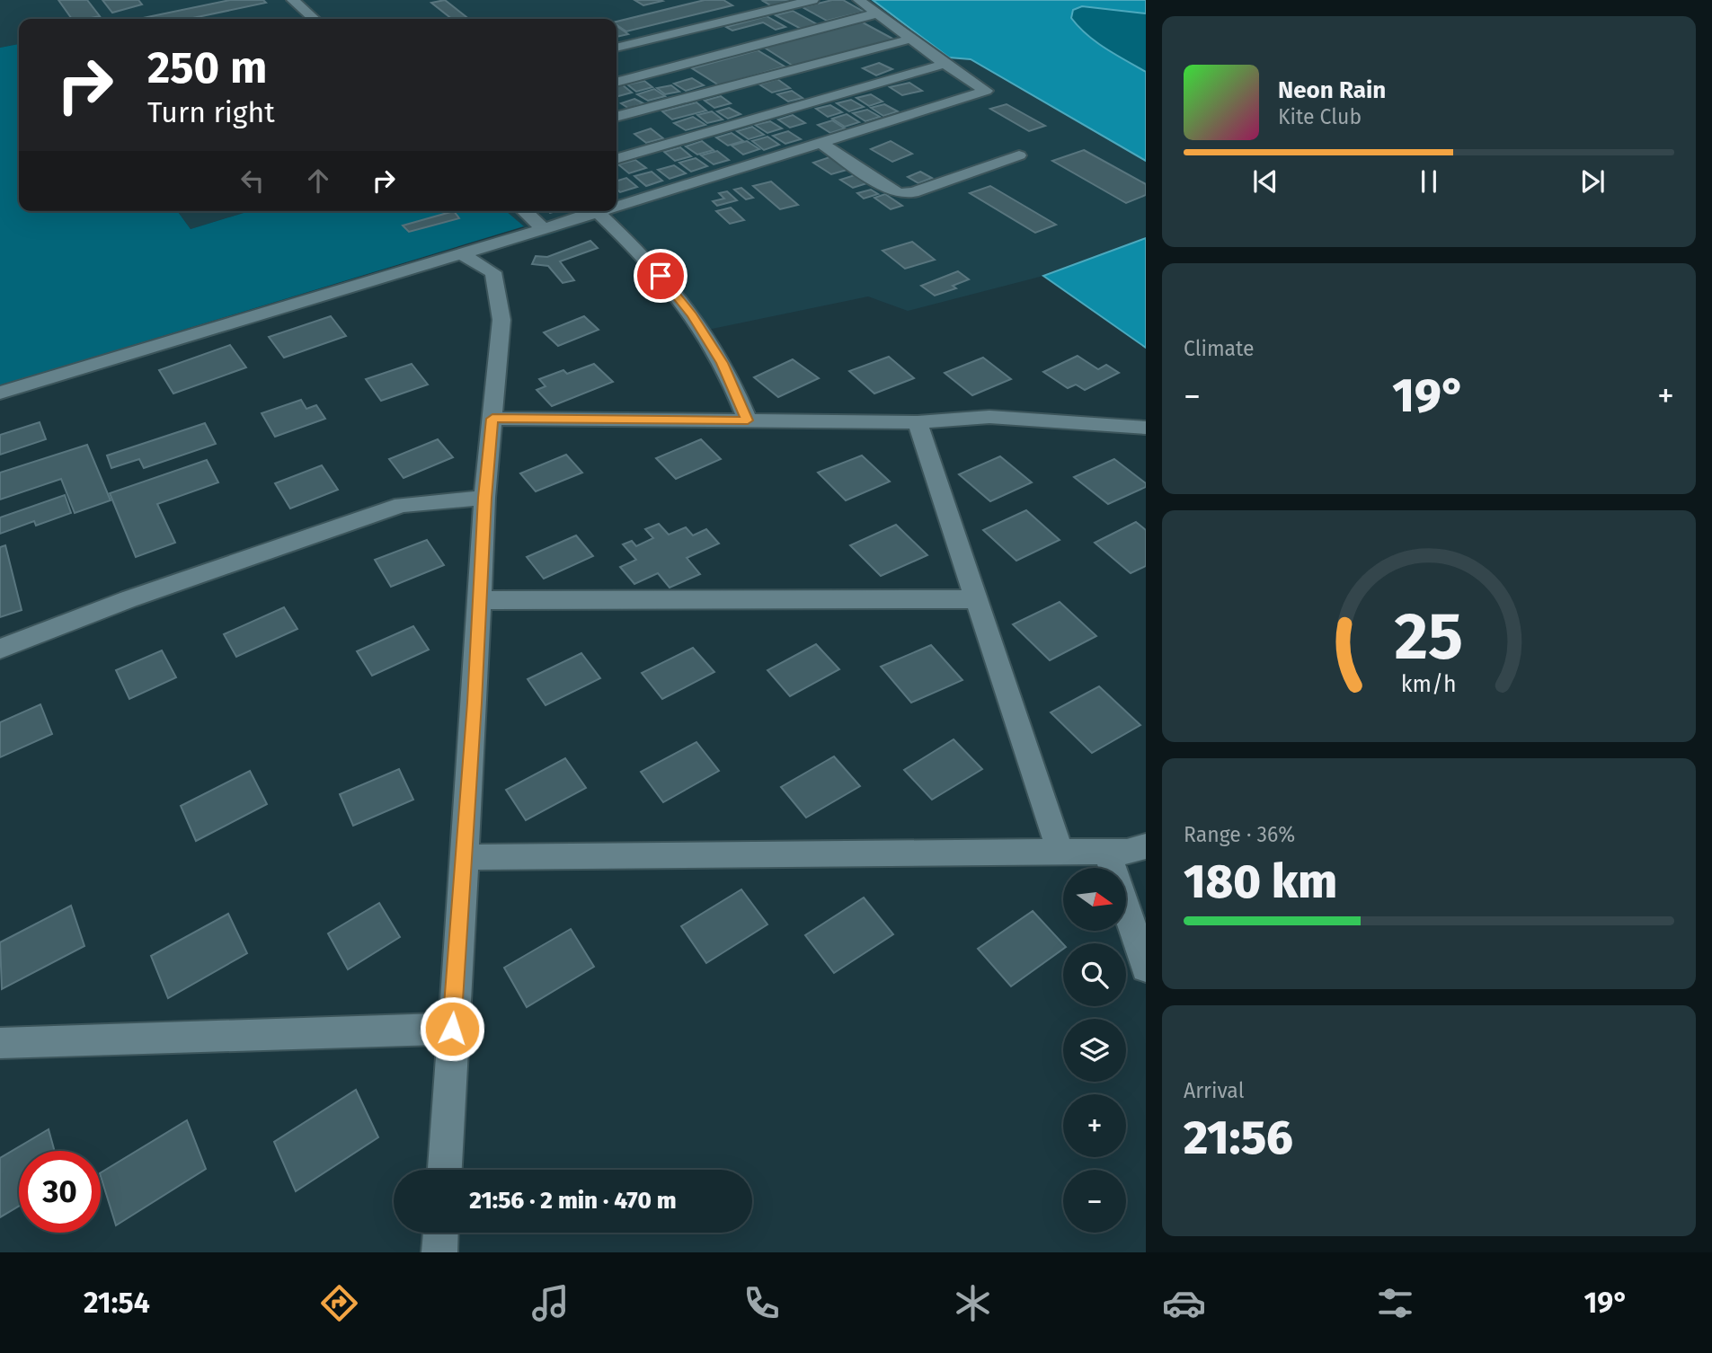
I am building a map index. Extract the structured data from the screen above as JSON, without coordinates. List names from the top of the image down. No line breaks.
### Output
{"north":"right","page":{"turn":["250 m","Turn right"],"song":["Neon Rain","Kite Club"],"tile":["Climate",["Range · 36%","180 km"],["Arrival","21:56"]],"heat":["−","19°","+"],"map_buttons":["+","−"],"limit":"30","trip":"21:56 · 2 min · 470 m","tabs":["21:54","19°"],"gauge":["25","km/h"]}}
